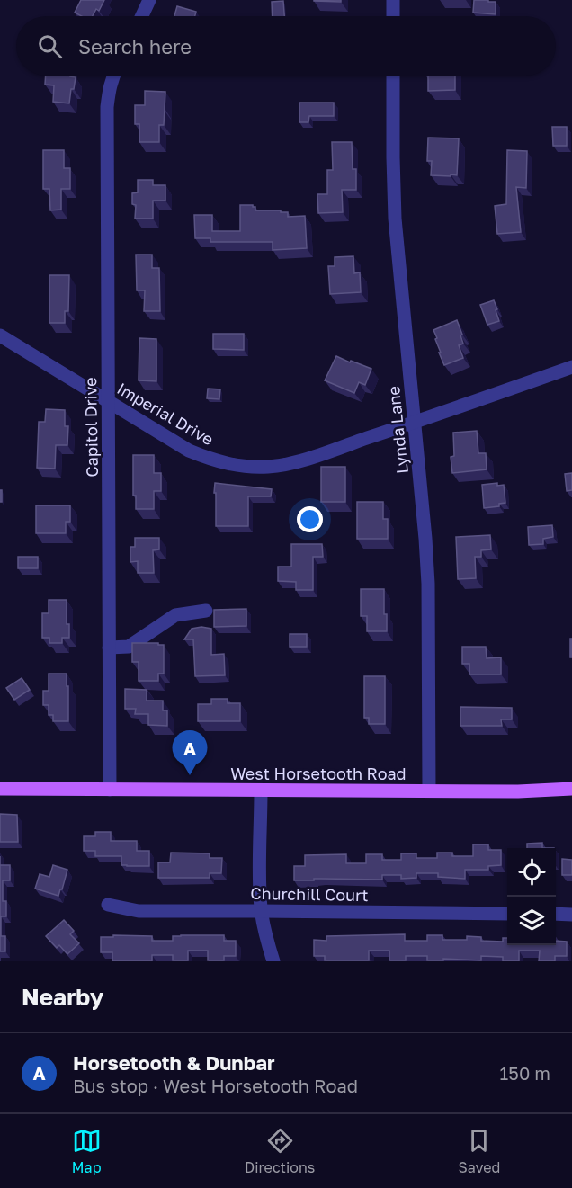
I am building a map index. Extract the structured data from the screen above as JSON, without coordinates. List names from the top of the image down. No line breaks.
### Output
{"streets":{"main road":["West Horsetooth Road"],"street":["Imperial Drive","Capitol Drive","Lynda Lane","Churchill Court"]},"crossings":[["Imperial Drive","Capitol Drive"],["Imperial Drive","Lynda Lane"],["Capitol Drive","West Horsetooth Road"],["Lynda Lane","West Horsetooth Road"]],"page":{"search":"Search here","pins":"A","heading":"Nearby","list":[{"mark":"A","name":"Horsetooth & Dunbar","note":"Bus stop · West Horsetooth Road","value":"150 m"}],"nav":["Map","Directions","Saved"]}}
